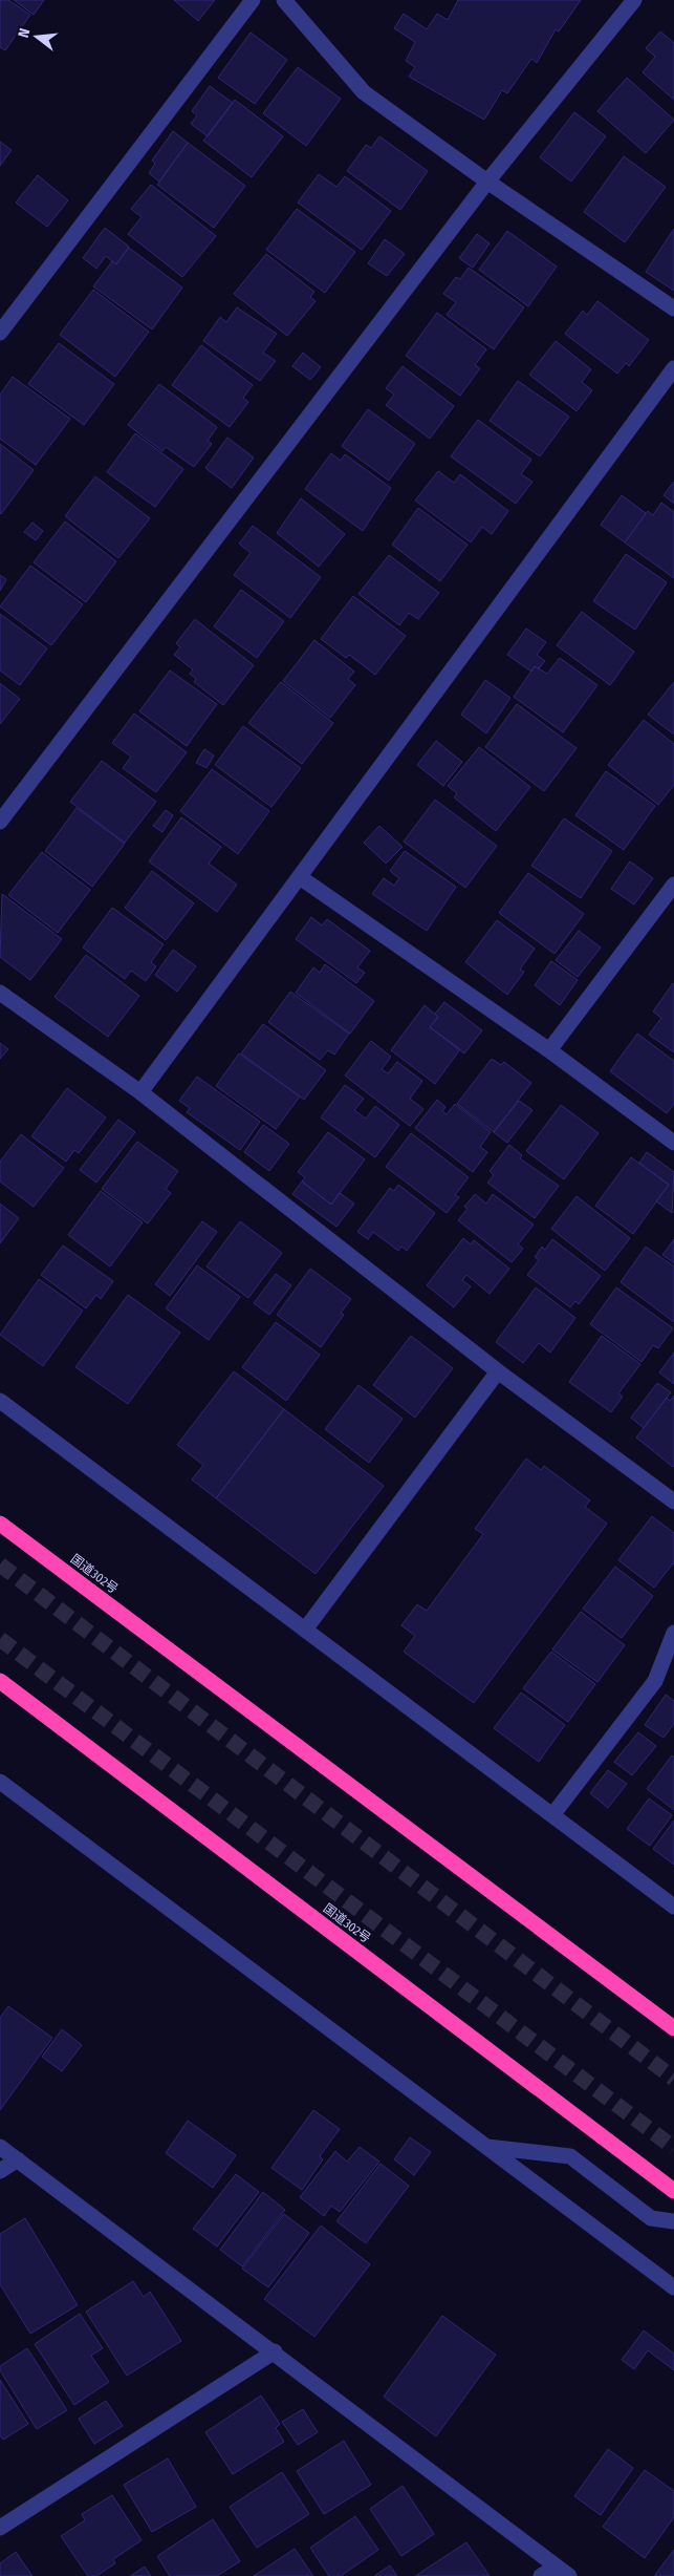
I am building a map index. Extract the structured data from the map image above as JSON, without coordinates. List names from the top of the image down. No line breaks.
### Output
{"streets":{"highway":["国道302号"]},"north":"left"}
